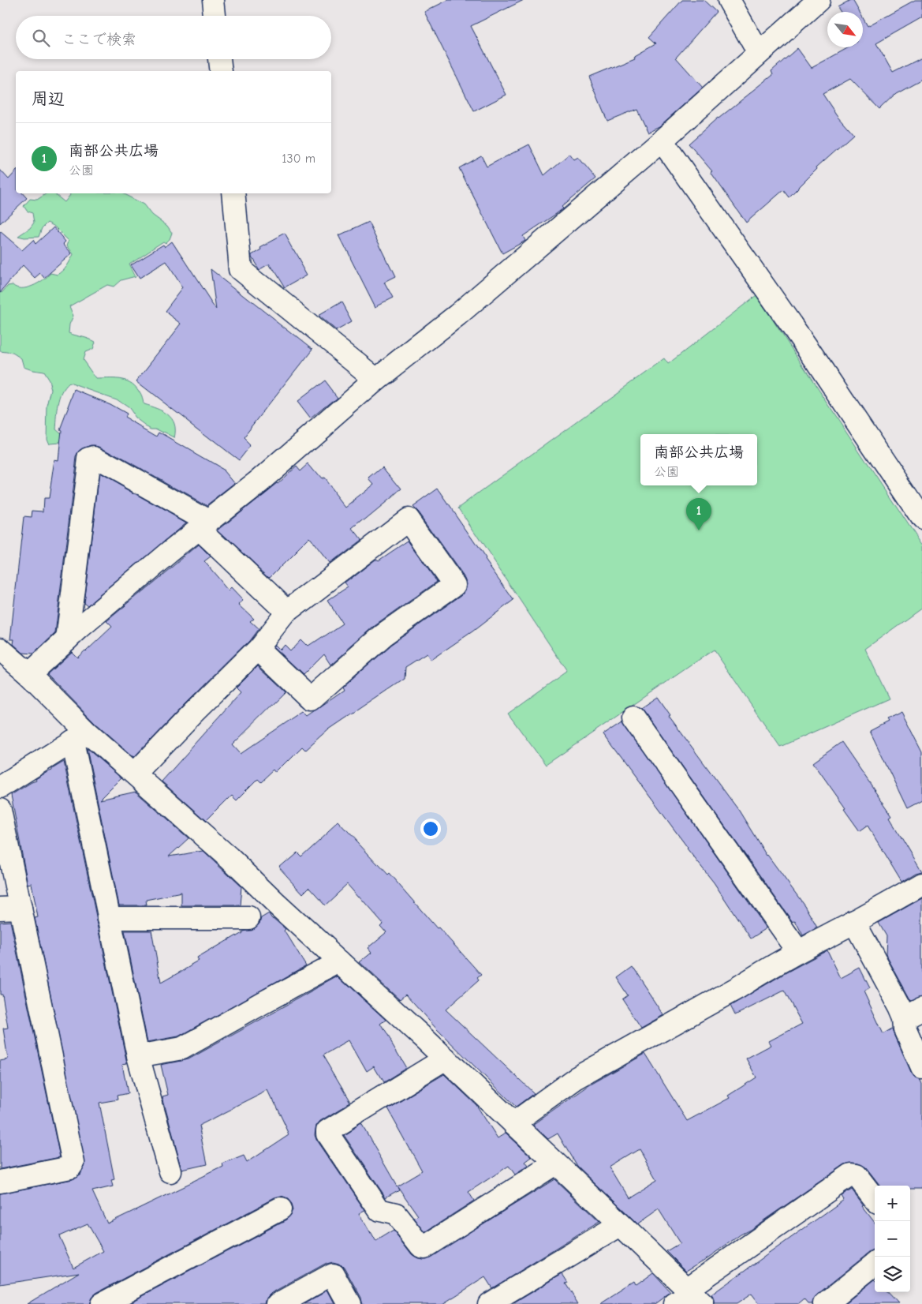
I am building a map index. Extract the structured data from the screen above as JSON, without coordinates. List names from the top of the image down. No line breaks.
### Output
{"north":"bottom right","page":{"search":"ここで検索","heading":"周辺","list":[{"mark":"1","name":"南部公共広場","note":"公園","value":"130 m"}],"popup":["南部公共広場","公園"],"pins":"1","map_buttons":["+","−"]}}
